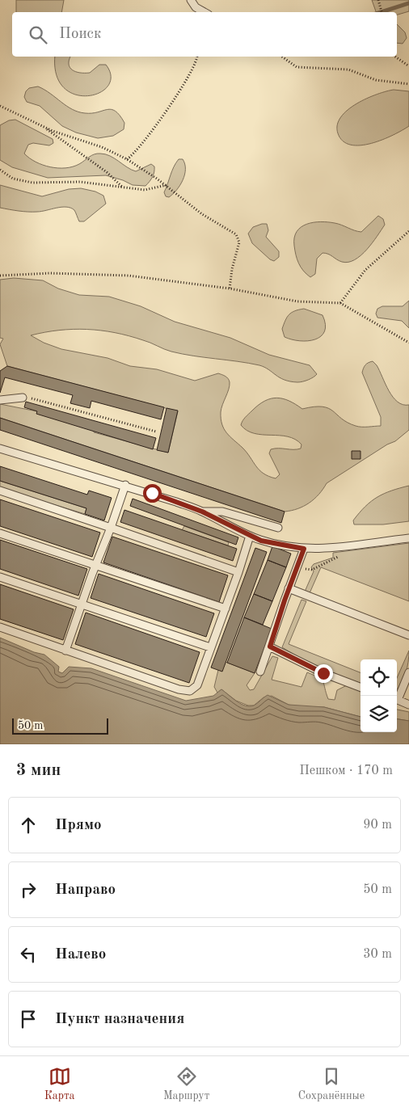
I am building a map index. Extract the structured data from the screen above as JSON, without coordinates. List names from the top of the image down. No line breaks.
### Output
{"scale_bar":"50 m","page":{"search":"Поиск","scale":"50 m","heading":["3 мин","Пешком · 170 m"],"list":[["Прямо","90 m"],["Направо","50 m"],["Налево","30 m"],"Пункт назначения"],"nav":["Карта","Маршрут","Сохранённые"]}}
